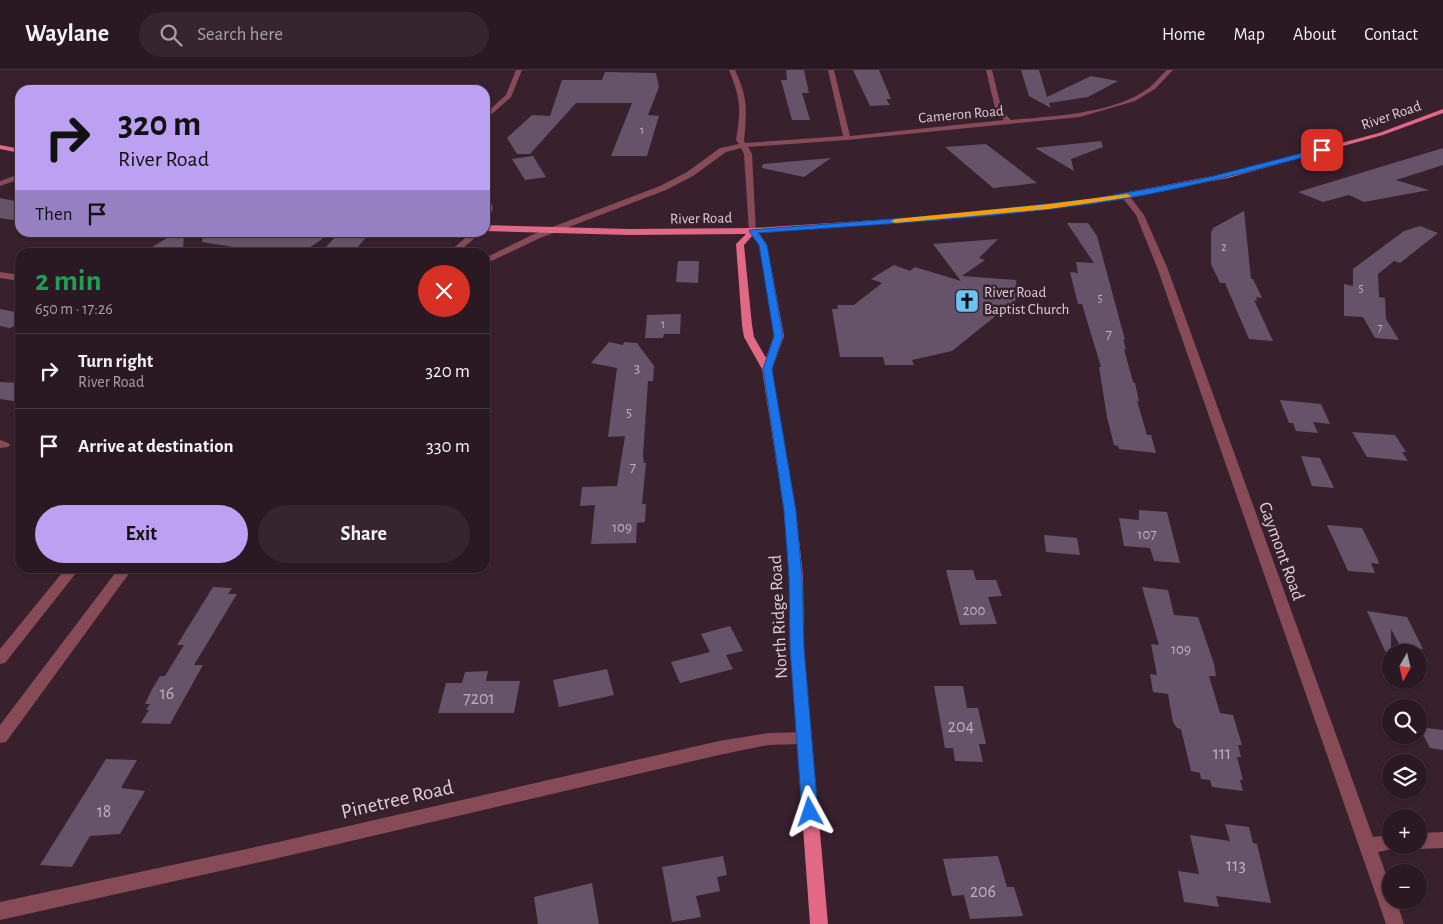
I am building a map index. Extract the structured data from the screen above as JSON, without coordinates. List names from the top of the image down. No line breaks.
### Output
{"streets":{"main road":["River Road","North Ridge Road"],"street":["Cameron Road","Gaymont Road","Pinetree Road"]},"crossings":[["Cameron Road","River Road"],["River Road","Gaymont Road"],["River Road","North Ridge Road"],["North Ridge Road","Pinetree Road"]],"places":{"church":["River Road Baptist Church"]},"house_numbers":["1","2","5","5","1","7","7","3","5","7","109","107","200","109","16","7201","204","111","18","113","206"],"north":"bottom","page":{"header":"Waylane","search":"Search here","nav":["Home","Map","About","Contact"],"turn":["320 m","River Road"],"then":"Then","heading":["2 min","650 m · 17:26"],"list":[{"name":"Turn right","note":"River Road","value":"320 m"},{"name":"Arrive at destination","value":"330 m"}],"buttons":["Exit","Share"],"map_buttons":["+","−"]}}
